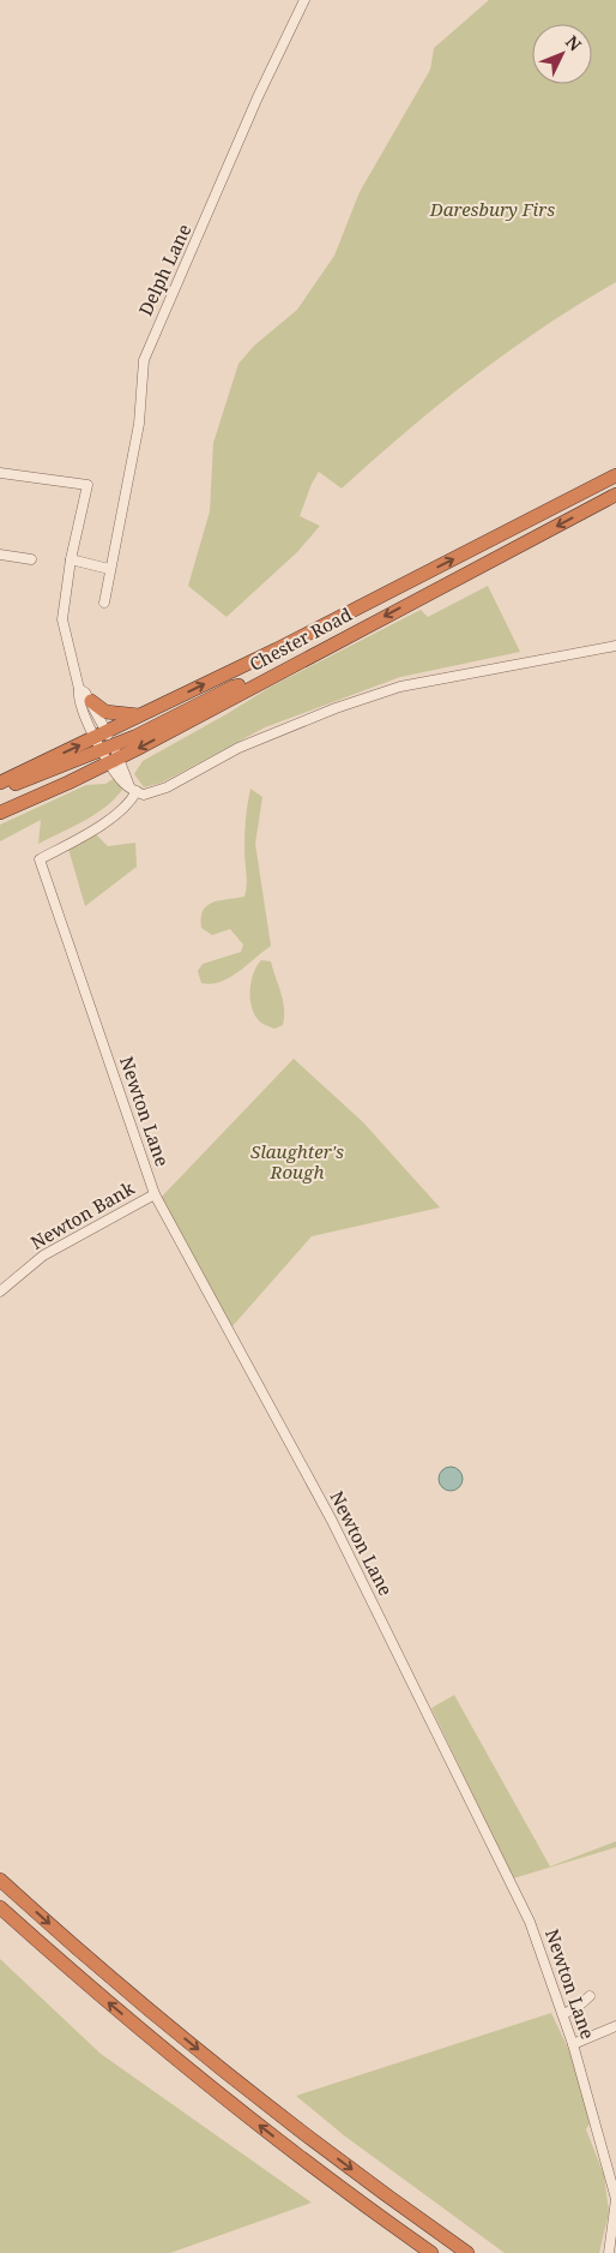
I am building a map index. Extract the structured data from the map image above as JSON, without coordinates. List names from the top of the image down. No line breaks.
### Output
{"streets":{"highway":["Chester Road"],"street":["Delph Lane","Newton Lane","Newton Bank"]},"crossings":[["Newton Lane","Newton Bank"]],"parks":["Daresbury Firs","Slaughter's Rough"],"north":"top right"}
